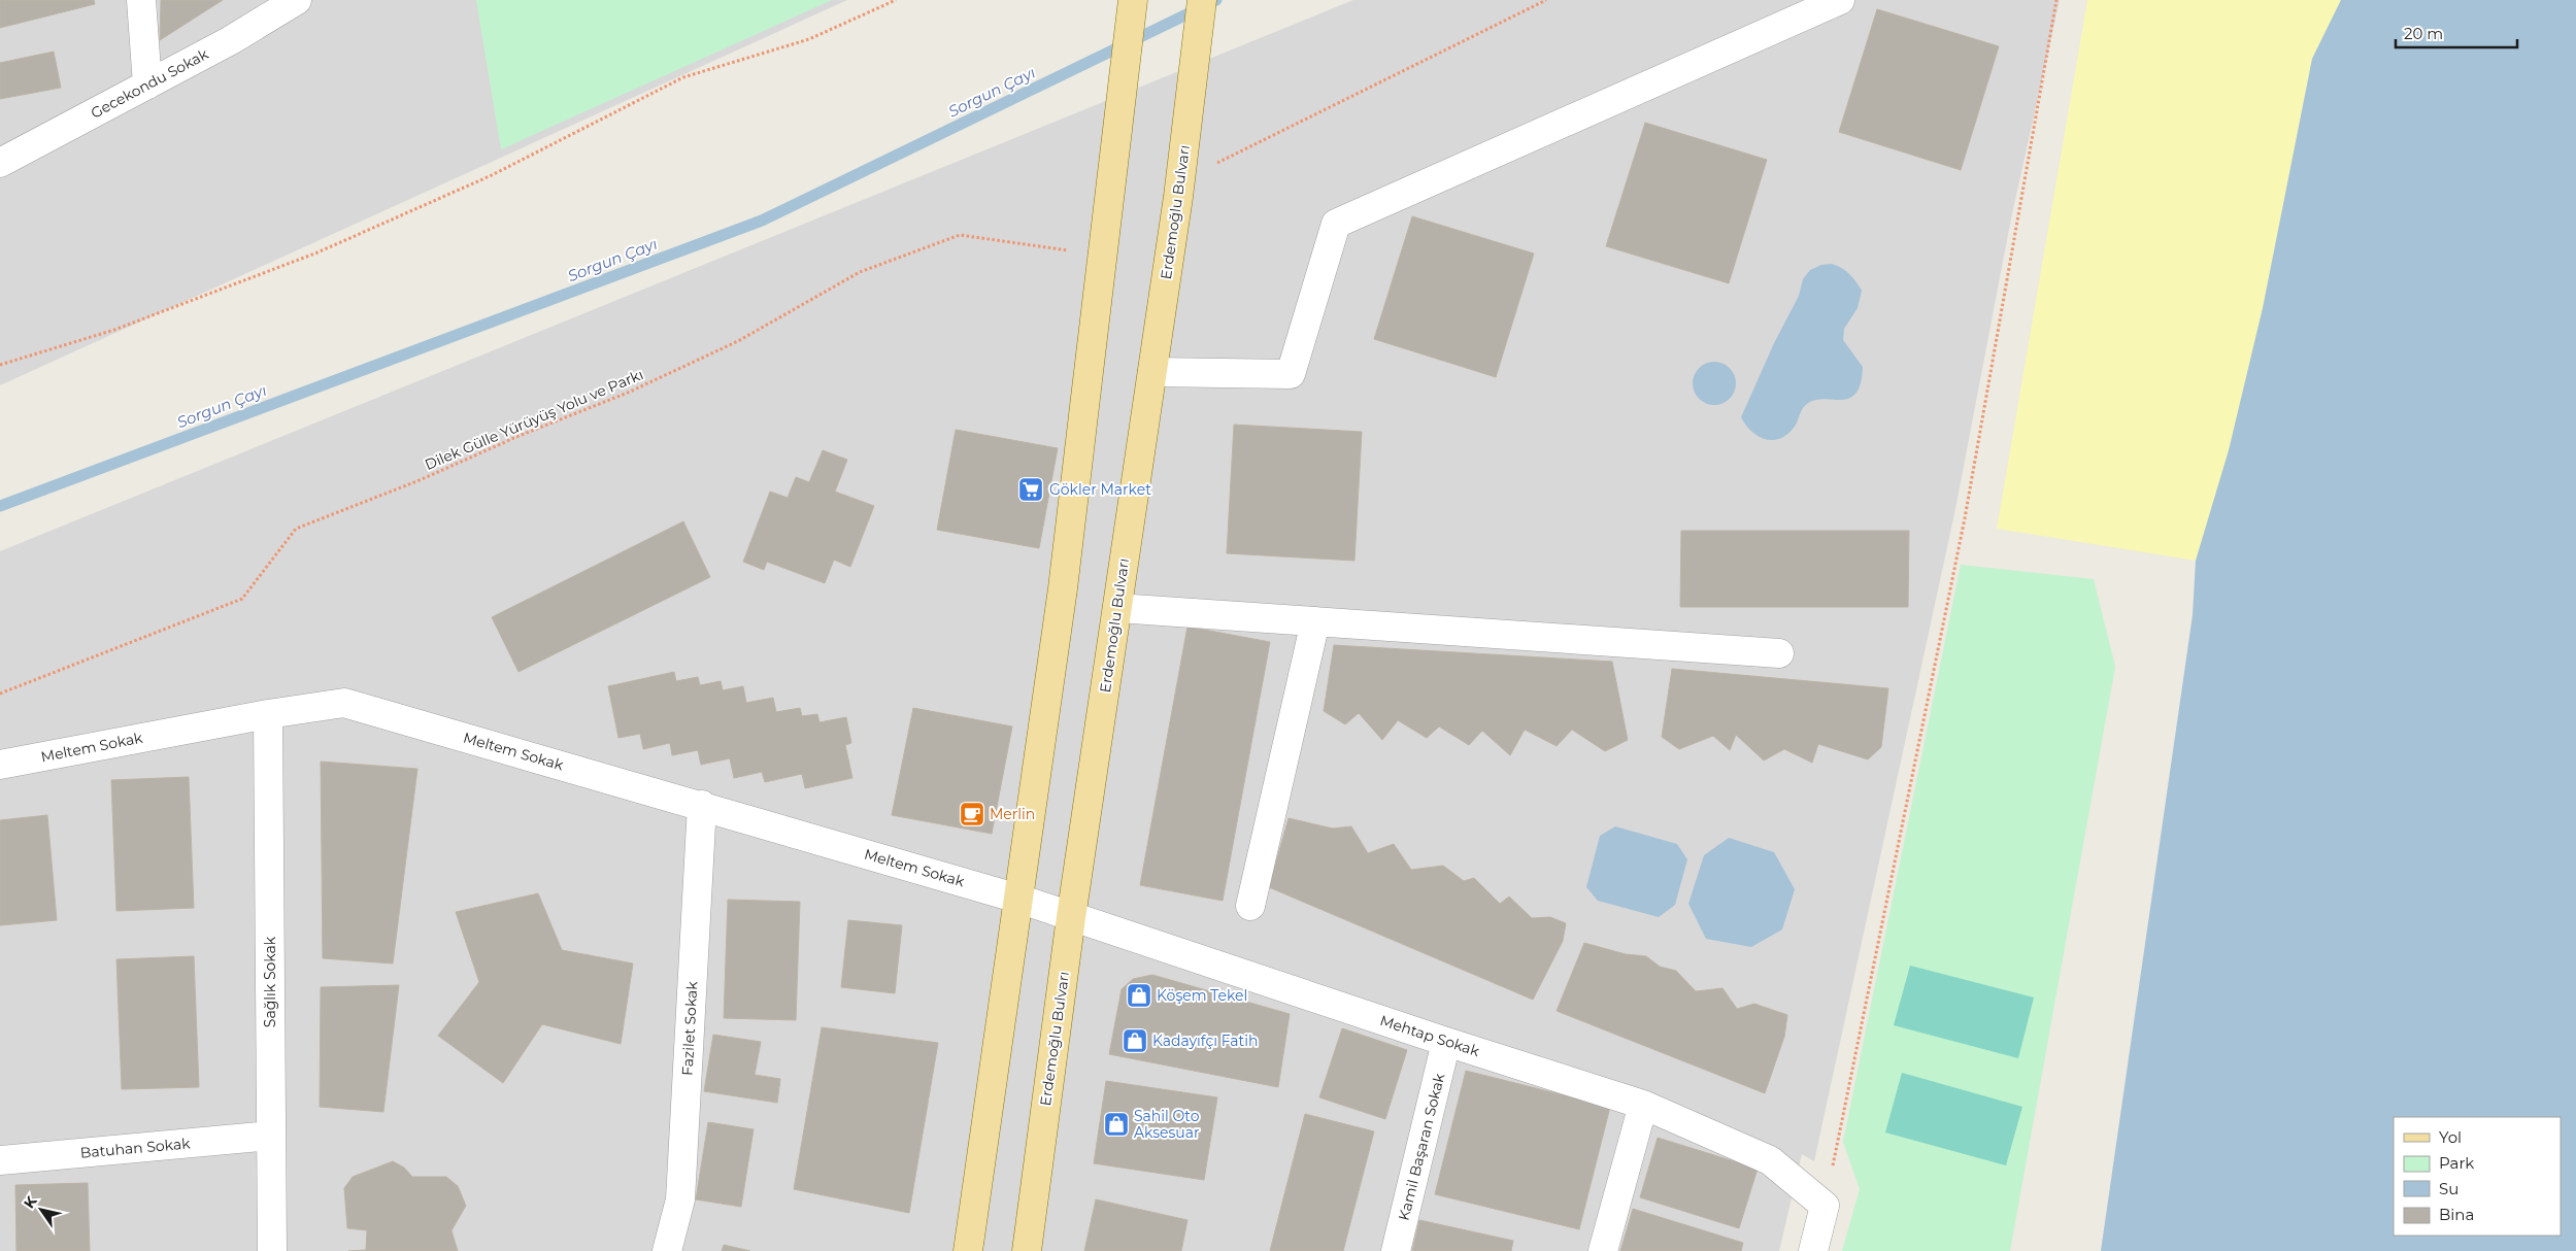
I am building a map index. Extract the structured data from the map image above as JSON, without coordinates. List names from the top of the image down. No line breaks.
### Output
{"streets":{"main road":["Erdemoğlu Bulvarı"],"street":["Gecekondu Sokak","Meltem Sokak","Sağlık Sokak","Fazilet Sokak","Mehtap Sokak","Kamil Başaran Sokak","Batuhan Sokak"],"path":["Dilek Gülle Yürüyüş Yolu ve Parkı"]},"crossings":[["Erdemoğlu Bulvarı","Mehtap Sokak"],["Meltem Sokak","Sağlık Sokak"],["Meltem Sokak","Fazilet Sokak"],["Meltem Sokak","Mehtap Sokak"],["Sağlık Sokak","Batuhan Sokak"],["Mehtap Sokak","Kamil Başaran Sokak"]],"water":["Sorgun Çayı"],"places":{"supermarket":["Gökler Market"],"cafe":["Merlin"],"shop":["Köşem Tekel","Kadayıfçı Fatih","Sahil Oto Aksesuar"]},"legend":["Yol","Park","Su","Bina"],"scale_bar":"20 m","north":"top left"}
